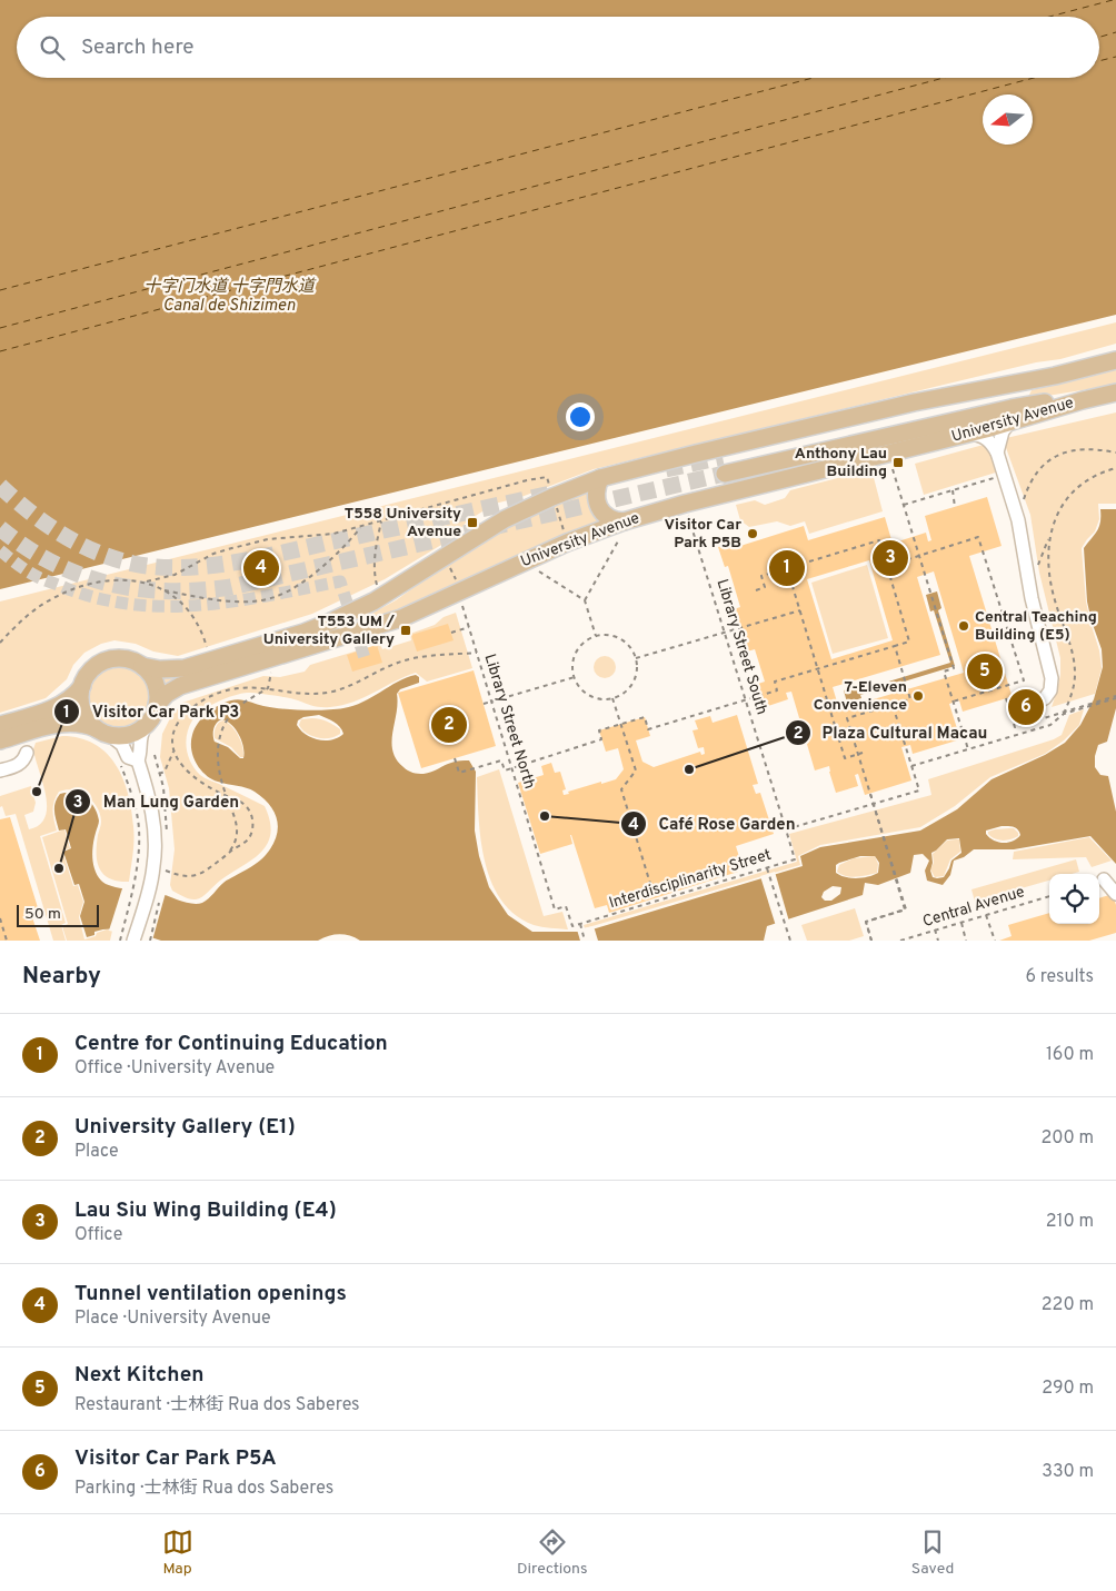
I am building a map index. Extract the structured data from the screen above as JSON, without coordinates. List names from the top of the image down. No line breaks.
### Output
{"streets":{"main road":["University Avenue"],"path":["Library Street South","Library Street North","Interdisciplinarity Street","Central Avenue"]},"crossings":[["University Avenue","Library Street South"],["Library Street South","Interdisciplinarity Street"],["Library Street North","Interdisciplinarity Street"]],"water":["十字门水道 十字門水道 Canal de Shizimen"],"places":{"transit":["Anthony Lau Building","T558 University Avenue","T553 UM / University Gallery"],"other":["Visitor Car Park P5B","Central Teaching Building (E5)","7-Eleven Convenience","Plaza Cultural Macau","Visitor Car Park P3","Café Rose Garden","Man Lung Garden"]},"scale_bar":"50 m","north":"left","page":{"search":"Search here","pins":["3","1","4","5","6","2"],"scale":"50 m","heading":["Nearby","6 results"],"list":[{"mark":"1","name":"Centre for Continuing Education","note":"Office · University Avenue","value":"160 m"},{"mark":"2","name":"University Gallery (E1)","note":"Place","value":"200 m"},{"mark":"3","name":"Lau Siu Wing Building (E4)","note":"Office","value":"210 m"},{"mark":"4","name":"Tunnel ventilation openings","note":"Place · University Avenue","value":"220 m"},{"mark":"5","name":"Next Kitchen","note":"Restaurant · 士林街 Rua dos Saberes","value":"290 m"},{"mark":"6","name":"Visitor Car Park P5A","note":"Parking · 士林街 Rua dos Saberes","value":"330 m"}],"nav":["Map","Directions","Saved"]}}
